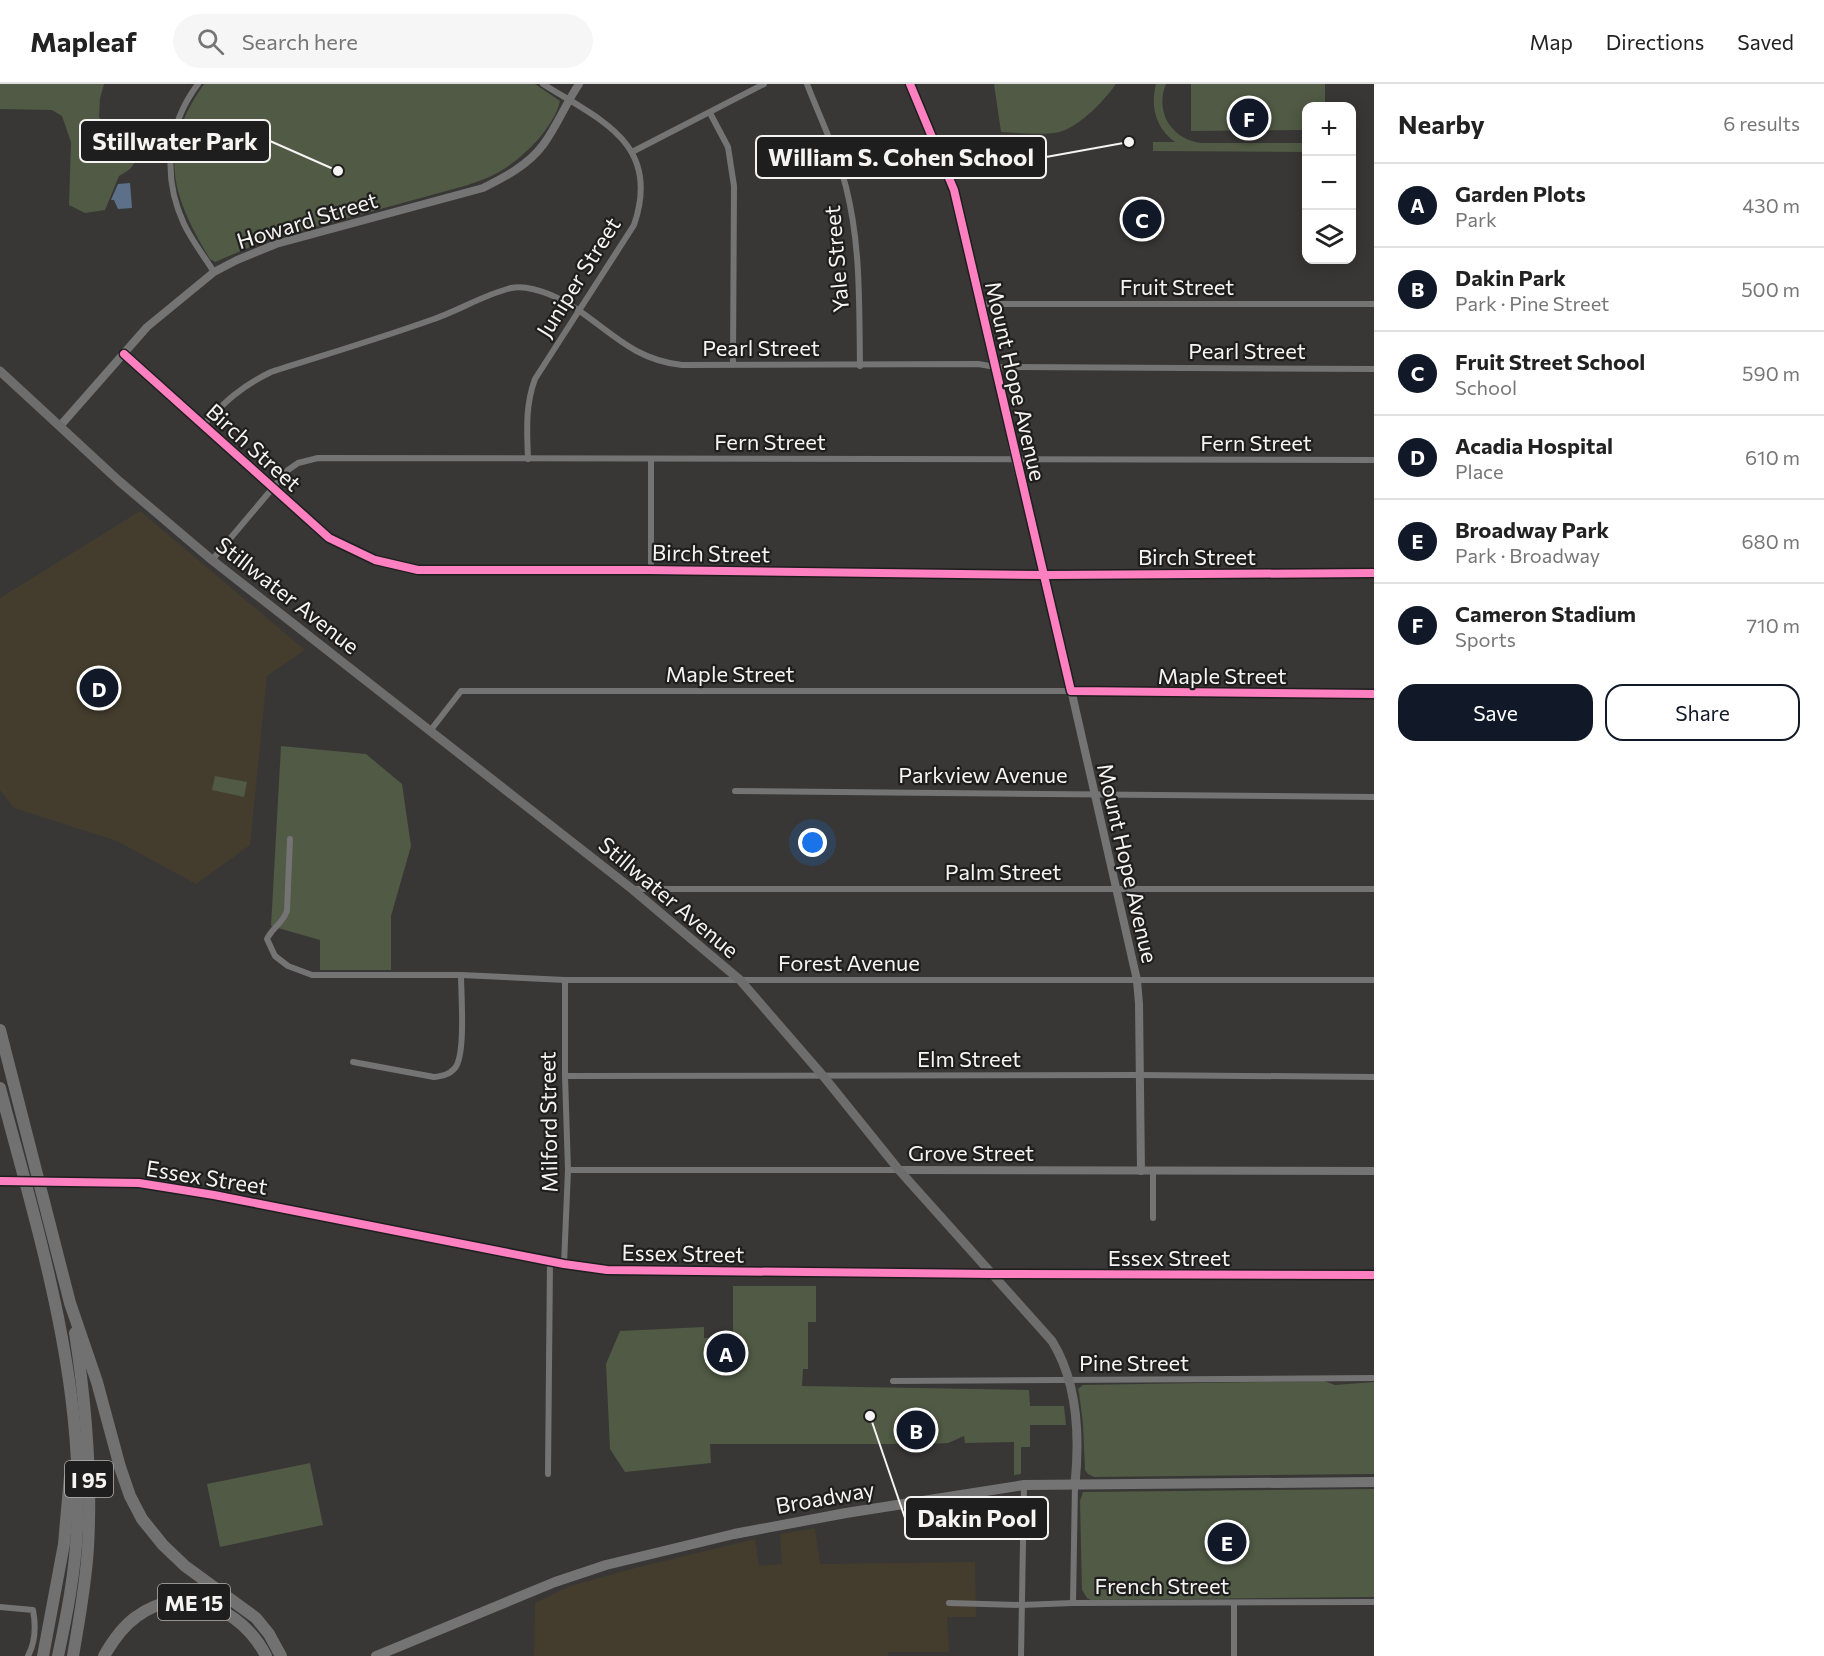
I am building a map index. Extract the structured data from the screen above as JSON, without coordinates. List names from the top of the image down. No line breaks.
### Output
{"streets":{"highway":["I 95","ME 15"],"main road":["Stillwater Avenue","Broadway"],"street":["Howard Street","Yale Street","Juniper Street","Fruit Street","Pearl Street","Mount Hope Avenue","Fern Street","Birch Street","Maple Street","Parkview Avenue","Palm Street","Forest Avenue","Elm Street","Milford Street","Grove Street","Essex Street","Pine Street","French Street"]},"crossings":[["Howard Street","Juniper Street"],["Howard Street","Birch Street"],["Howard Street","Stillwater Avenue"],["Yale Street","Pearl Street"],["Juniper Street","Pearl Street"],["Juniper Street","Fern Street"],["Fruit Street","Mount Hope Avenue"],["Pearl Street","Mount Hope Avenue"],["Pearl Street","Birch Street"],["Mount Hope Avenue","Fern Street"],["Mount Hope Avenue","Birch Street"],["Mount Hope Avenue","Maple Street"],["Mount Hope Avenue","Parkview Avenue"],["Mount Hope Avenue","Palm Street"],["Mount Hope Avenue","Forest Avenue"],["Mount Hope Avenue","Elm Street"],["Mount Hope Avenue","Grove Street"],["Fern Street","Birch Street"],["Fern Street","Stillwater Avenue"],["Stillwater Avenue","Maple Street"],["Stillwater Avenue","Palm Street"],["Stillwater Avenue","Forest Avenue"],["Stillwater Avenue","Elm Street"],["Stillwater Avenue","Grove Street"],["Stillwater Avenue","Essex Street"],["Stillwater Avenue","Pine Street"],["Stillwater Avenue","Broadway"],["Stillwater Avenue","French Street"],["Forest Avenue","Milford Street"],["Elm Street","Milford Street"],["Milford Street","Grove Street"],["Milford Street","Essex Street"]],"places":["William S. Cohen School","Stillwater Park","Dakin Pool"],"page":{"header":"Mapleaf","search":"Search here","nav":["Map","Directions","Saved"],"heading":["Nearby","6 results"],"pins":["F","C","D","A","B","E"],"map_buttons":["+","−"],"list":[{"mark":"A","name":"Garden Plots","note":"Park","value":"430 m"},{"mark":"B","name":"Dakin Park","note":"Park · Pine Street","value":"500 m"},{"mark":"C","name":"Fruit Street School","note":"School","value":"590 m"},{"mark":"D","name":"Acadia Hospital","note":"Place","value":"610 m"},{"mark":"E","name":"Broadway Park","note":"Park · Broadway","value":"680 m"},{"mark":"F","name":"Cameron Stadium","note":"Sports","value":"710 m"}],"buttons":["Save","Share"]}}
